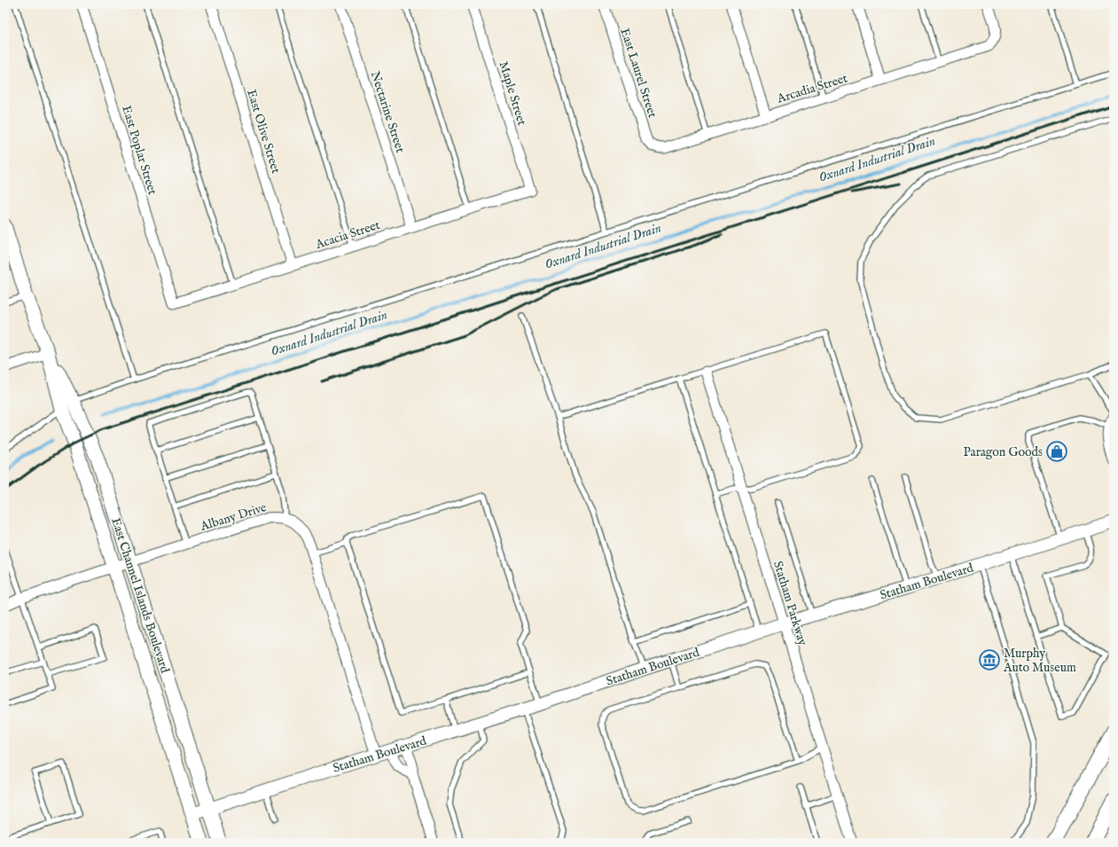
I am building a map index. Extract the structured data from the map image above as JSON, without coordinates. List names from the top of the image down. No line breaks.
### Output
{"streets":{"main road":["East Channel Islands Boulevard"],"street":["East Laurel Street","Arcadia Street","Maple Street","Nectarine Street","East Olive Street","East Poplar Street","Acacia Street","Albany Drive","Statham Boulevard","Statham Parkway"]},"crossings":[["East Laurel Street","Arcadia Street"],["Maple Street","Acacia Street"],["Nectarine Street","Acacia Street"],["East Olive Street","Acacia Street"],["East Poplar Street","Acacia Street"],["Albany Drive","Statham Boulevard"],["Albany Drive","East Channel Islands Boulevard"],["Statham Boulevard","East Channel Islands Boulevard"],["Statham Boulevard","Statham Parkway"]],"water":["Oxnard Industrial Drain"],"places":{"shop":["Paragon Goods"],"museum":["Murphy Auto Museum"]}}
